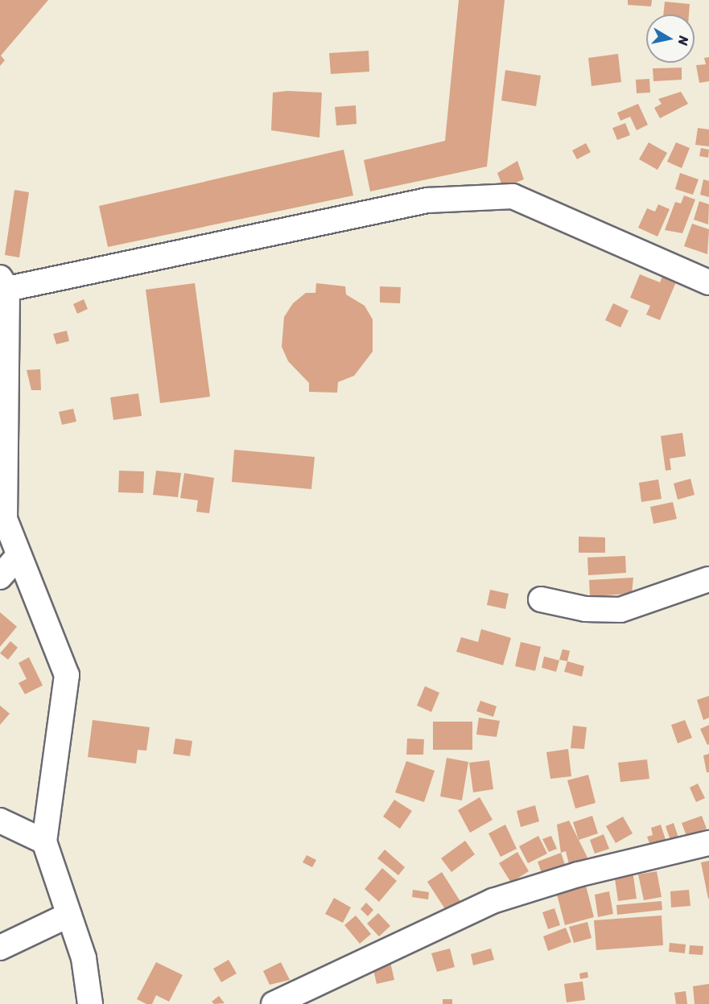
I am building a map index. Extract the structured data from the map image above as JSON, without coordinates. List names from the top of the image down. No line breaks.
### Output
{"north":"right"}
